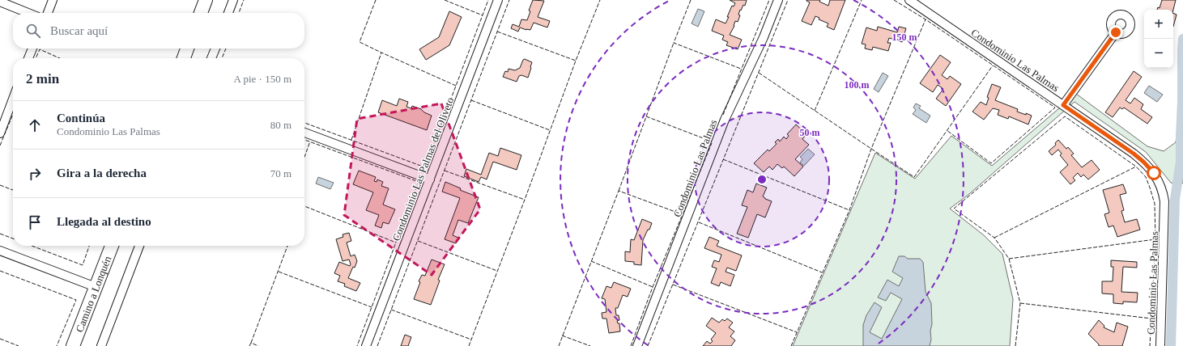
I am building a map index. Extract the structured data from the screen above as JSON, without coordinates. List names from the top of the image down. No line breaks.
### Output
{"streets":{"main road":["Camino a Lonquén"],"street":["Condominio Las Palmas","Condominio Las Palmas del Oliveto"]},"page":{"map_buttons":["+","−"],"search":"Buscar aquí","heading":["2 min","A pie · 150 m"],"list":[["Continúa","Condominio Las Palmas","80 m"],["Gira a la derecha","70 m"],"Llegada al destino"]},"rings":["150 m","100 m","50 m"]}
